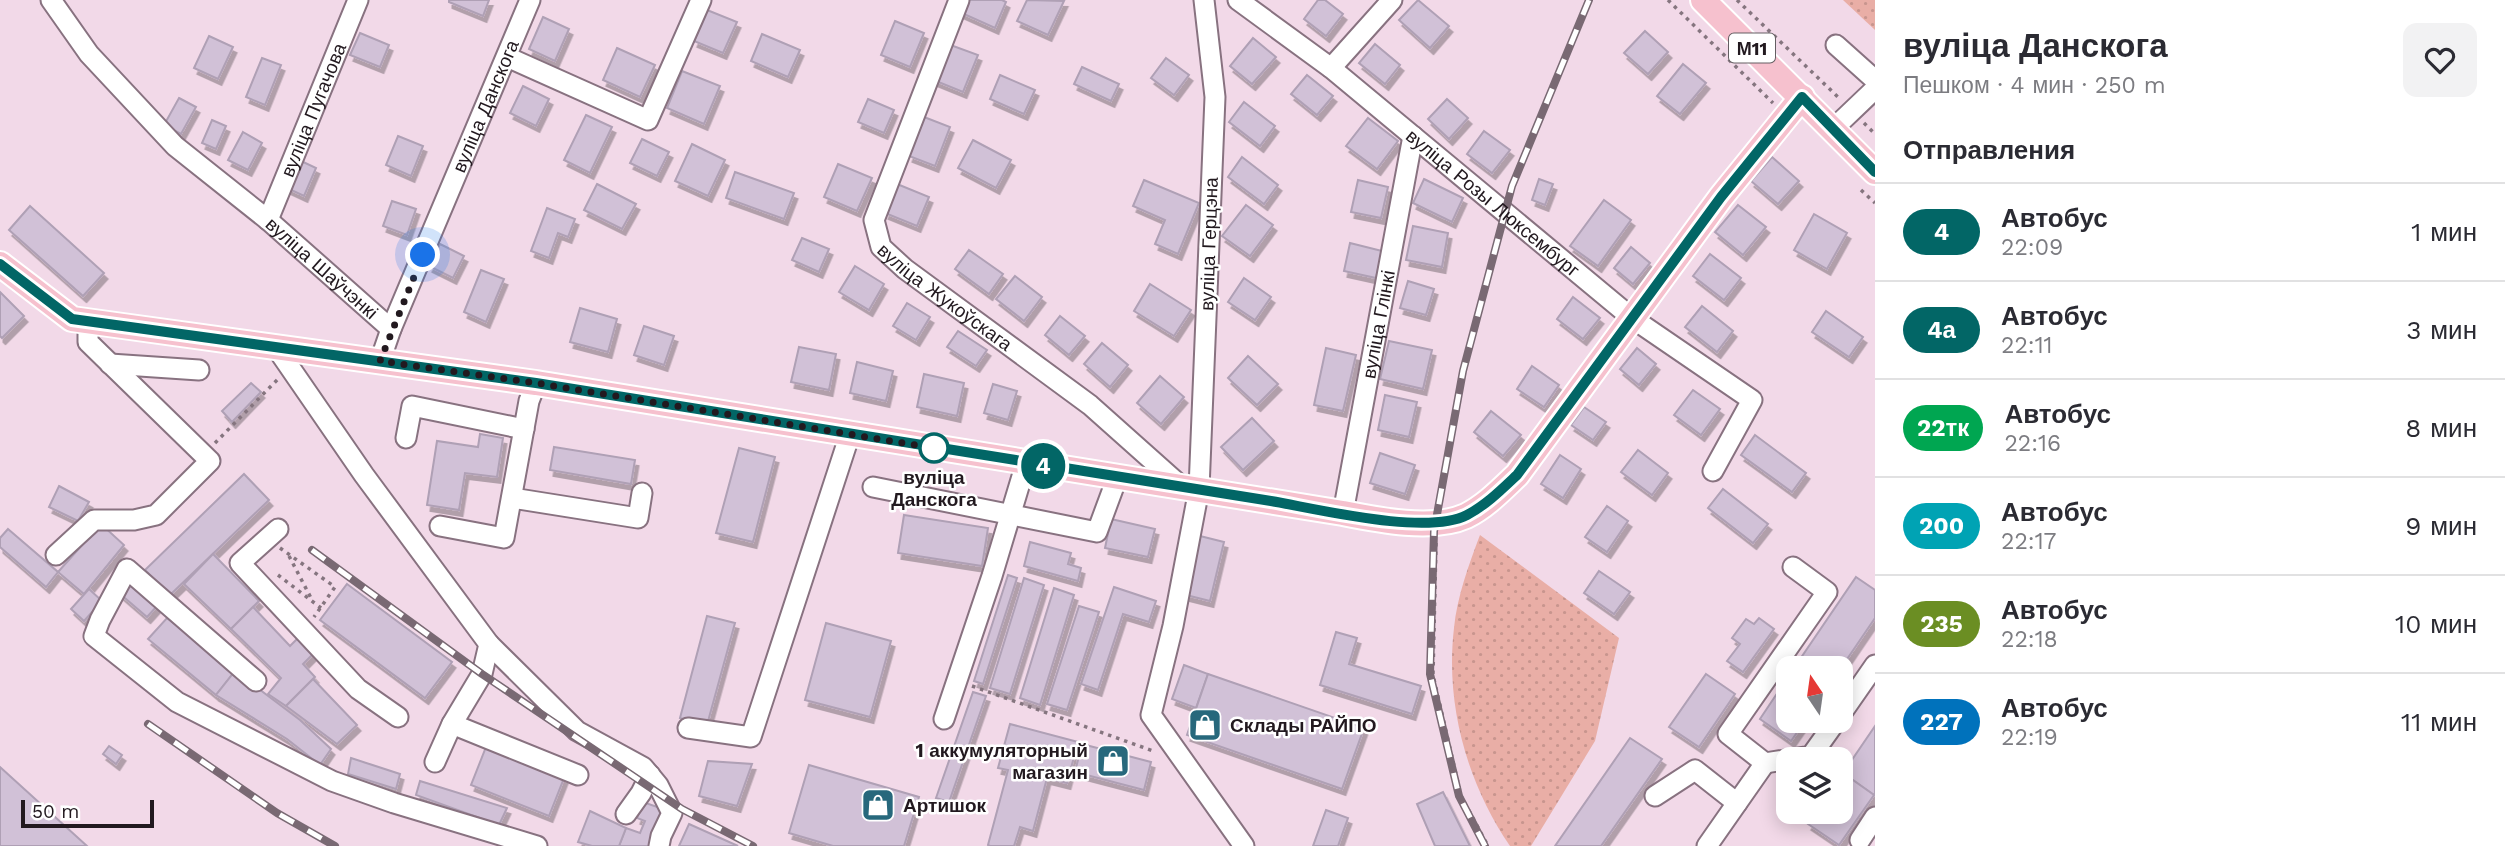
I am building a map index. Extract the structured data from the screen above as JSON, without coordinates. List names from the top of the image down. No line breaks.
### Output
{"streets":{"main road":["М11"],"street":["вуліца Данскога","вуліца Пугачова","вуліца Розы Люксембург","вуліца Герцэна","вуліца Шаўчэнкі","вуліца Жукоўскага","вуліца Глінкі"]},"crossings":[["вуліца Данскога","вуліца Шаўчэнкі"],["вуліца Пугачова","вуліца Шаўчэнкі"],["вуліца Розы Люксембург","вуліца Глінкі"],["вуліца Герцэна","вуліца Жукоўскага"]],"places":{"other":["вуліца Данскога"],"shop":["Склады РАЙПО","1 аккумуляторный магазин","Артишок"]},"lines":["bus line 4"],"scale_bar":"50 m","north":"top","page":{"on_map":"4","heading":[["вуліца Данскога","Пешком · 4 мин · 250 m"],"Отправления"],"list":[{"mark":"4","name":"Автобус","note":"22:09","value":"1 мин"},{"mark":"4а","name":"Автобус","note":"22:11","value":"3 мин"},{"mark":"22тк","name":"Автобус","note":"22:16","value":"8 мин"},{"mark":"200","name":"Автобус","note":"22:17","value":"9 мин"},{"mark":"235","name":"Автобус","note":"22:18","value":"10 мин"},{"mark":"227","name":"Автобус","note":"22:19","value":"11 мин"}],"scale":"50 m"}}
